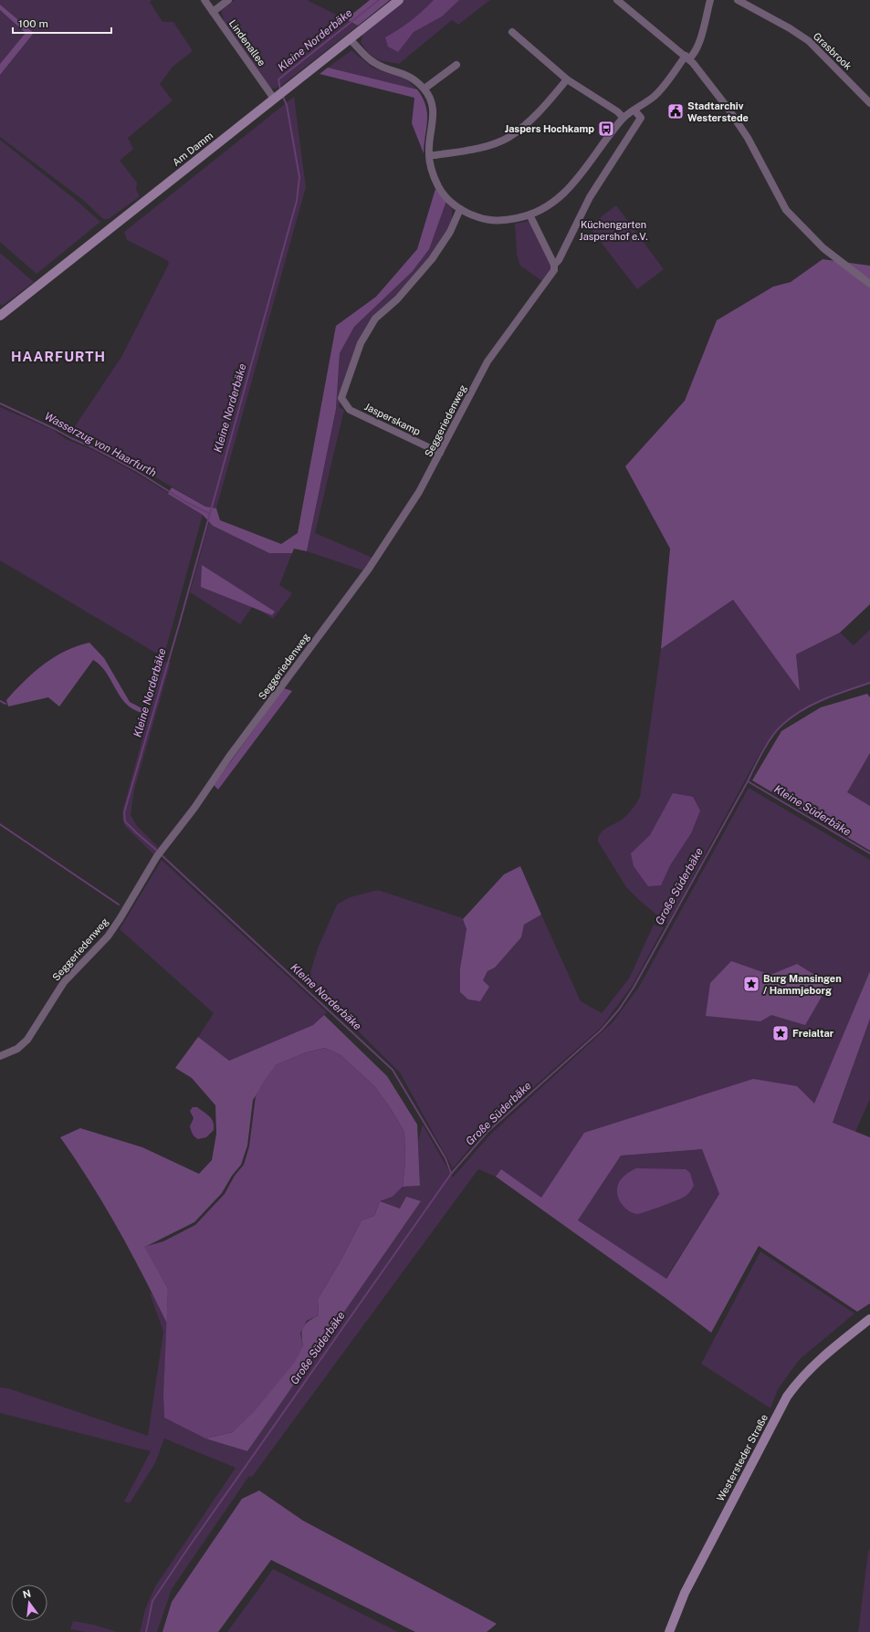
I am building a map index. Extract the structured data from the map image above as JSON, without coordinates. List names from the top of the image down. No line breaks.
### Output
{"streets":{"main road":["Am Damm","Westersteder Straße"],"street":["Lindenallee","Grasbrook","Jasperskamp","Seggeriedenweg"]},"crossings":[["Lindenallee","Am Damm"],["Jasperskamp","Seggeriedenweg"]],"districts":["HAARFURTH"],"water":["Kleine Norderbäke","Wasserzug von Haarfurth","Kleine Süderbäke","Große Süderbäke"],"parks":["Küchengarten Jaspershof e.V."],"places":{"public building":["Stadtarchiv Westerstede"],"bus stop":["Jaspers Hochkamp"],"place":["Burg Mansingen / Hammjeborg","Freialtar"]},"scale_bar":"100 m","north":"top"}
